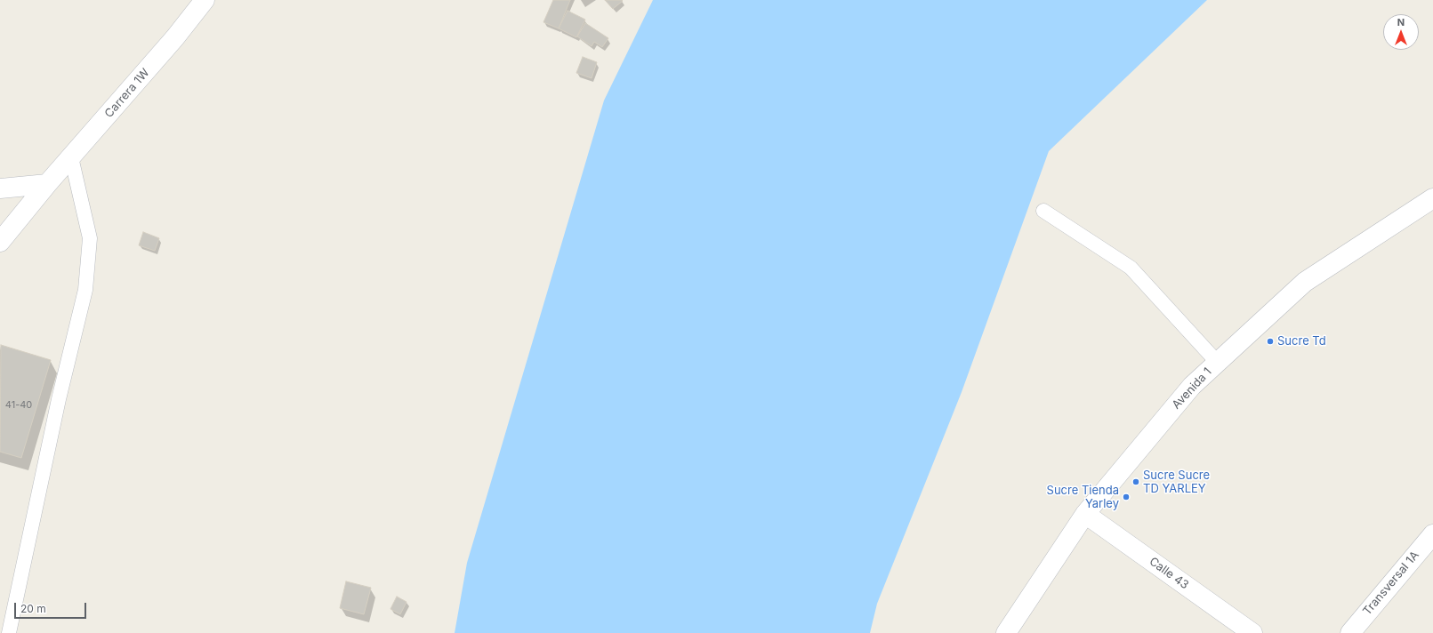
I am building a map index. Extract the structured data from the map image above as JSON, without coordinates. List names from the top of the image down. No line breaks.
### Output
{"streets":{"street":["Carrera 1W","Avenida 1","Calle 43","Transversal 1A"]},"crossings":[["Avenida 1","Calle 43"]],"places":["Sucre Td","Sucre Sucre TD YARLEY","Sucre Tienda Yarley"],"house_numbers":["41-40"],"scale_bar":"20 m","north":"top"}
